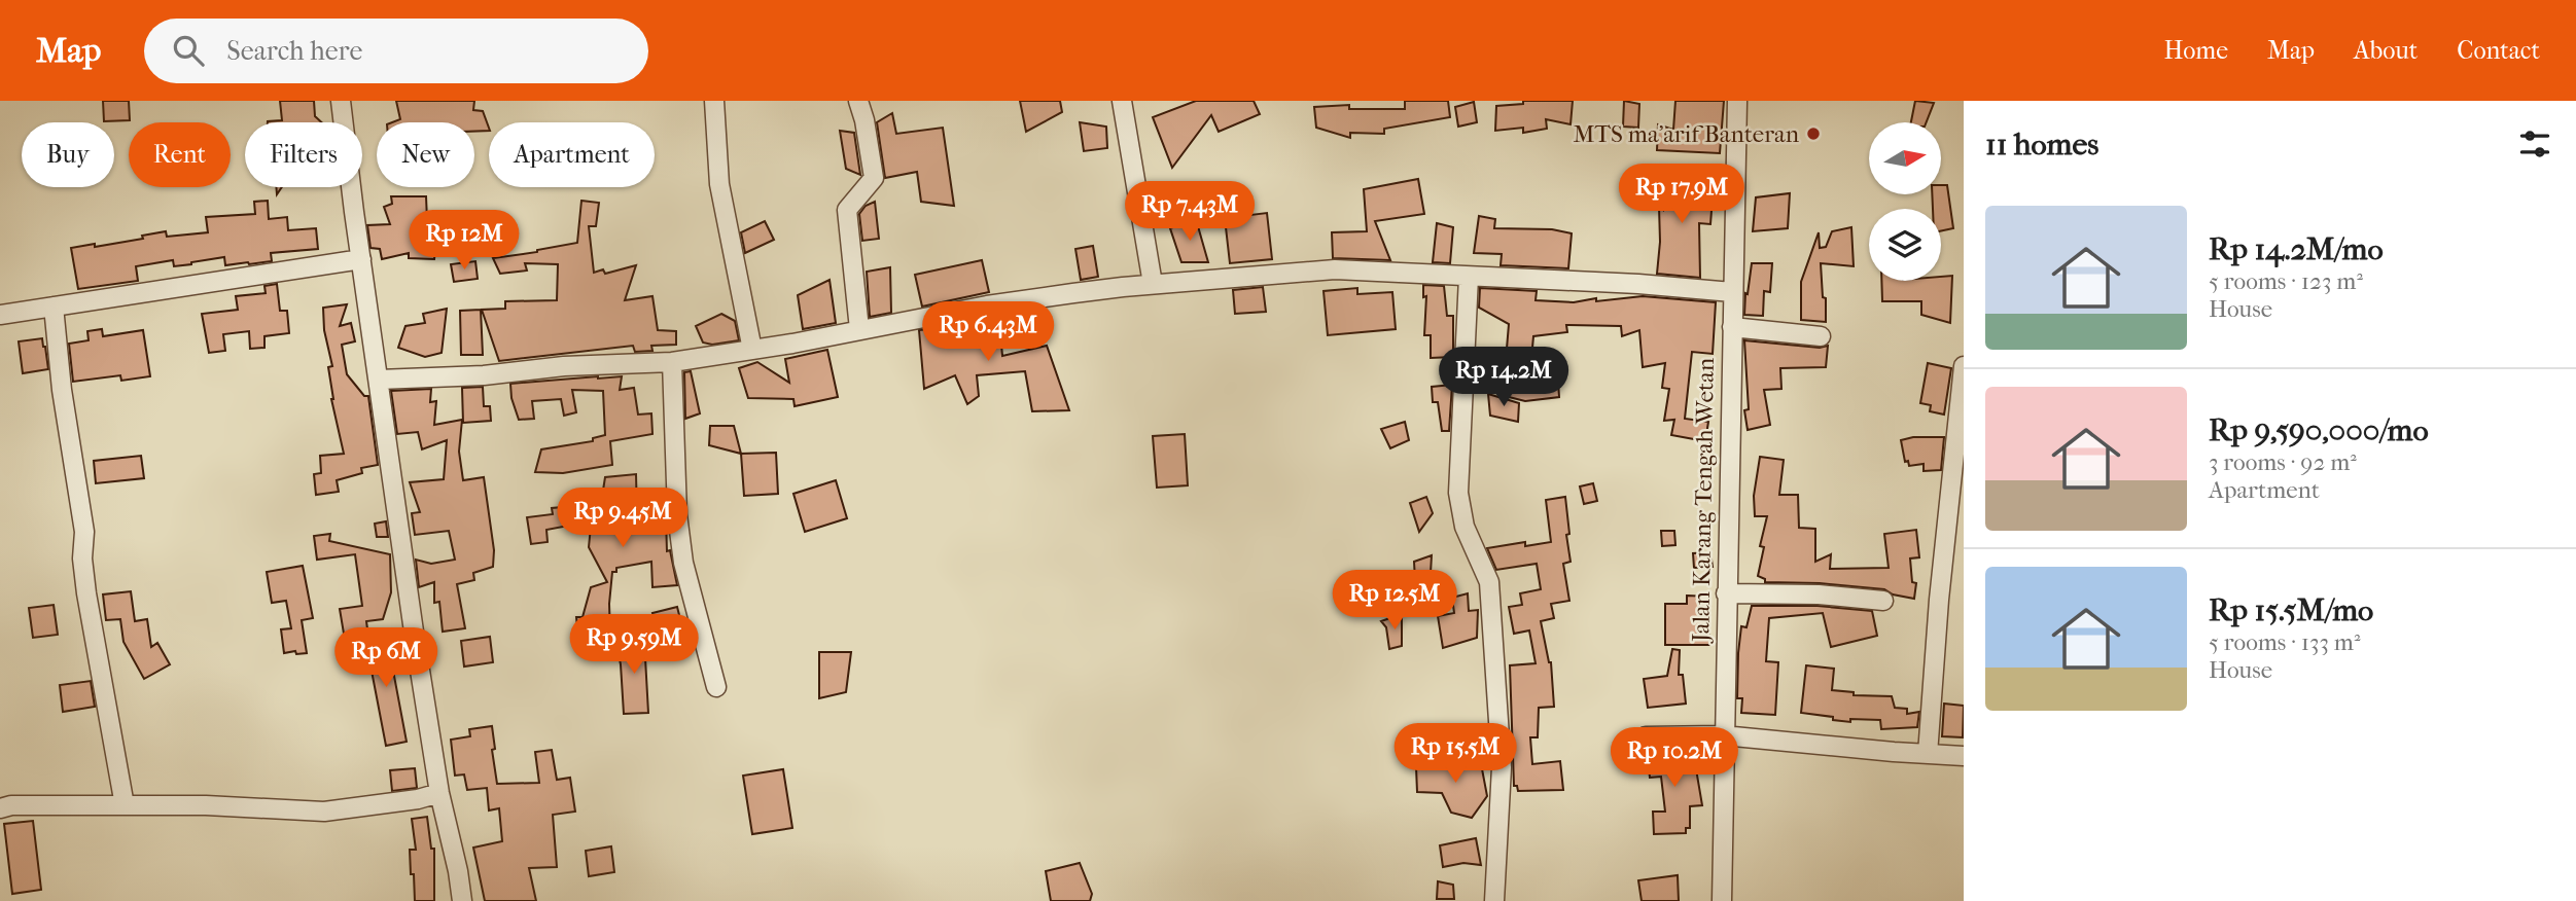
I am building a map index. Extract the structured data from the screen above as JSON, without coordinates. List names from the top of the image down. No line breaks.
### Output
{"streets":{"street":["Jalan Karang Tengah Wetan"]},"places":["MTS ma'arif Banteran"],"north":"right","page":{"header":"Map","search":"Search here","nav":["Home","Map","About","Contact"],"heading":"11 homes","chip":["Buy","Rent","Filters","New","Apartment"],"price":["Rp 17.9M","Rp 7.43M","Rp 12M","Rp 6.43M","Rp 14.2M","Rp 9.45M","Rp 12.5M","Rp 9.59M","Rp 6M","Rp 15.5M","Rp 10.2M"],"list":[{"name":"Rp 14.2M/mo","note":"5 rooms · 123 m² · House"},{"name":"Rp 9,590,000/mo","note":"3 rooms · 92 m² · Apartment"},{"name":"Rp 15.5M/mo","note":"5 rooms · 133 m² · House"}]}}
